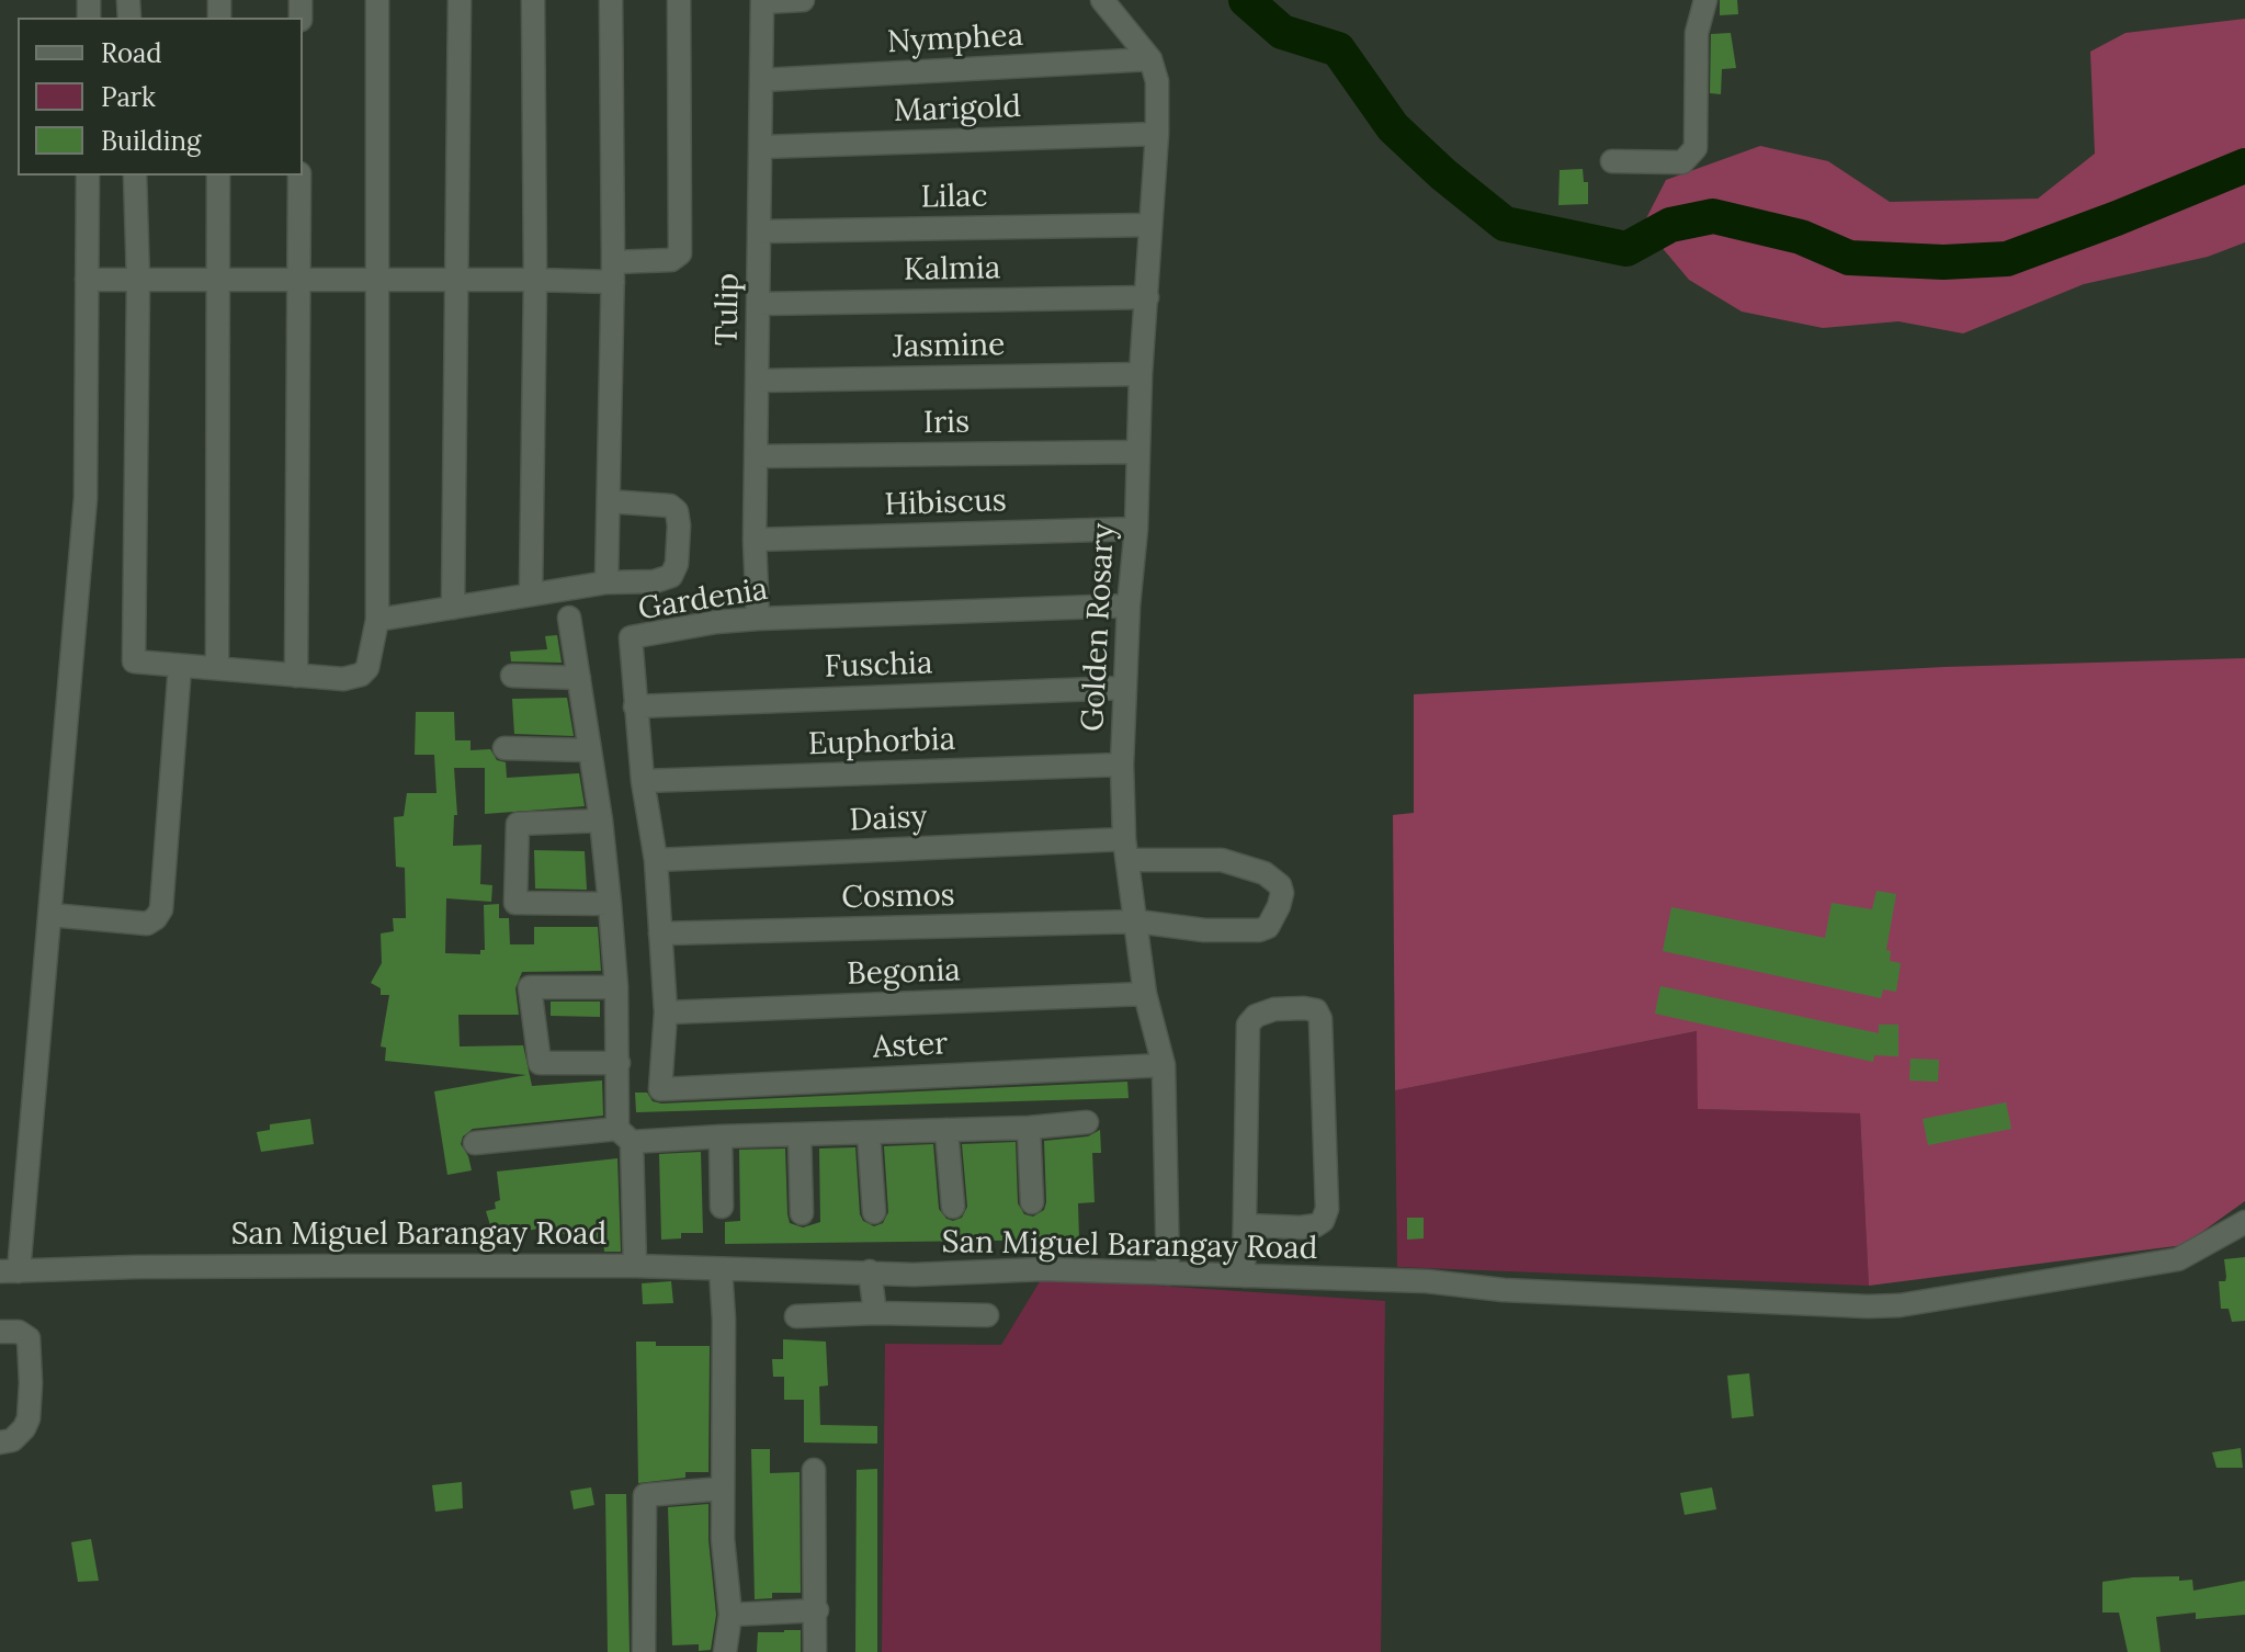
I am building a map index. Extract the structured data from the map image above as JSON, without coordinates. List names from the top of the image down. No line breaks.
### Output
{"streets":{"street":["Nymphea","Marigold","Lilac","Kalmia","Tulip","Jasmine","Iris","Hibiscus","Gardenia","Golden Rosary","Fuschia","Euphorbia","Daisy","Cosmos","Begonia","Aster","San Miguel Barangay Road"]},"crossings":[["Nymphea","Tulip"],["Nymphea","Golden Rosary"],["Marigold","Tulip"],["Marigold","Golden Rosary"],["Lilac","Tulip"],["Lilac","Golden Rosary"],["Kalmia","Tulip"],["Kalmia","Golden Rosary"],["Tulip","Jasmine"],["Tulip","Iris"],["Tulip","Hibiscus"],["Tulip","Gardenia"],["Jasmine","Golden Rosary"],["Iris","Golden Rosary"],["Hibiscus","Golden Rosary"],["Gardenia","Golden Rosary"],["Gardenia","Fuschia"],["Gardenia","Euphorbia"],["Gardenia","Daisy"],["Gardenia","Cosmos"],["Gardenia","Begonia"],["Gardenia","Aster"],["Golden Rosary","Fuschia"],["Golden Rosary","Euphorbia"],["Golden Rosary","Daisy"],["Golden Rosary","Cosmos"],["Golden Rosary","Begonia"],["Golden Rosary","Aster"],["Golden Rosary","San Miguel Barangay Road"],["Daisy","Cosmos"]],"legend":["Road","Park","Building"]}
